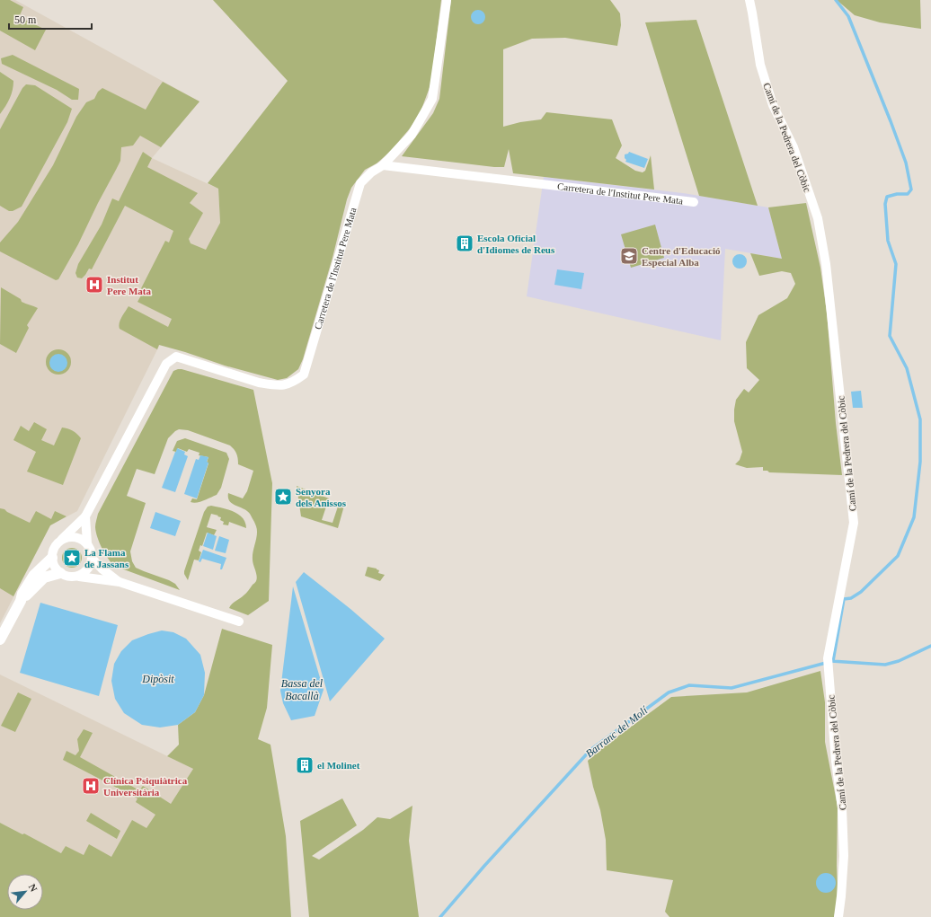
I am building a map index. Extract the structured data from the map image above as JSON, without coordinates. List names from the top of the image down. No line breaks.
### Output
{"streets":{"street":["Camí de la Pedrera del Còbic","Carretera de l'Institut Pere Mata"]},"water":["Dipòsit","Bassa del Bacallà","Barranc del Molí"],"places":{"building":["Escola Oficial d'Idiomes de Reus","el Molinet"],"school or university":["Centre d'Educació Especial Alba"],"hospital":["Institut Pere Mata","Clínica Psiquiàtrica Universitària"],"place":["Senyora dels Anissos","La Flama de Jassans"]},"scale_bar":"50 m","north":"top right"}
